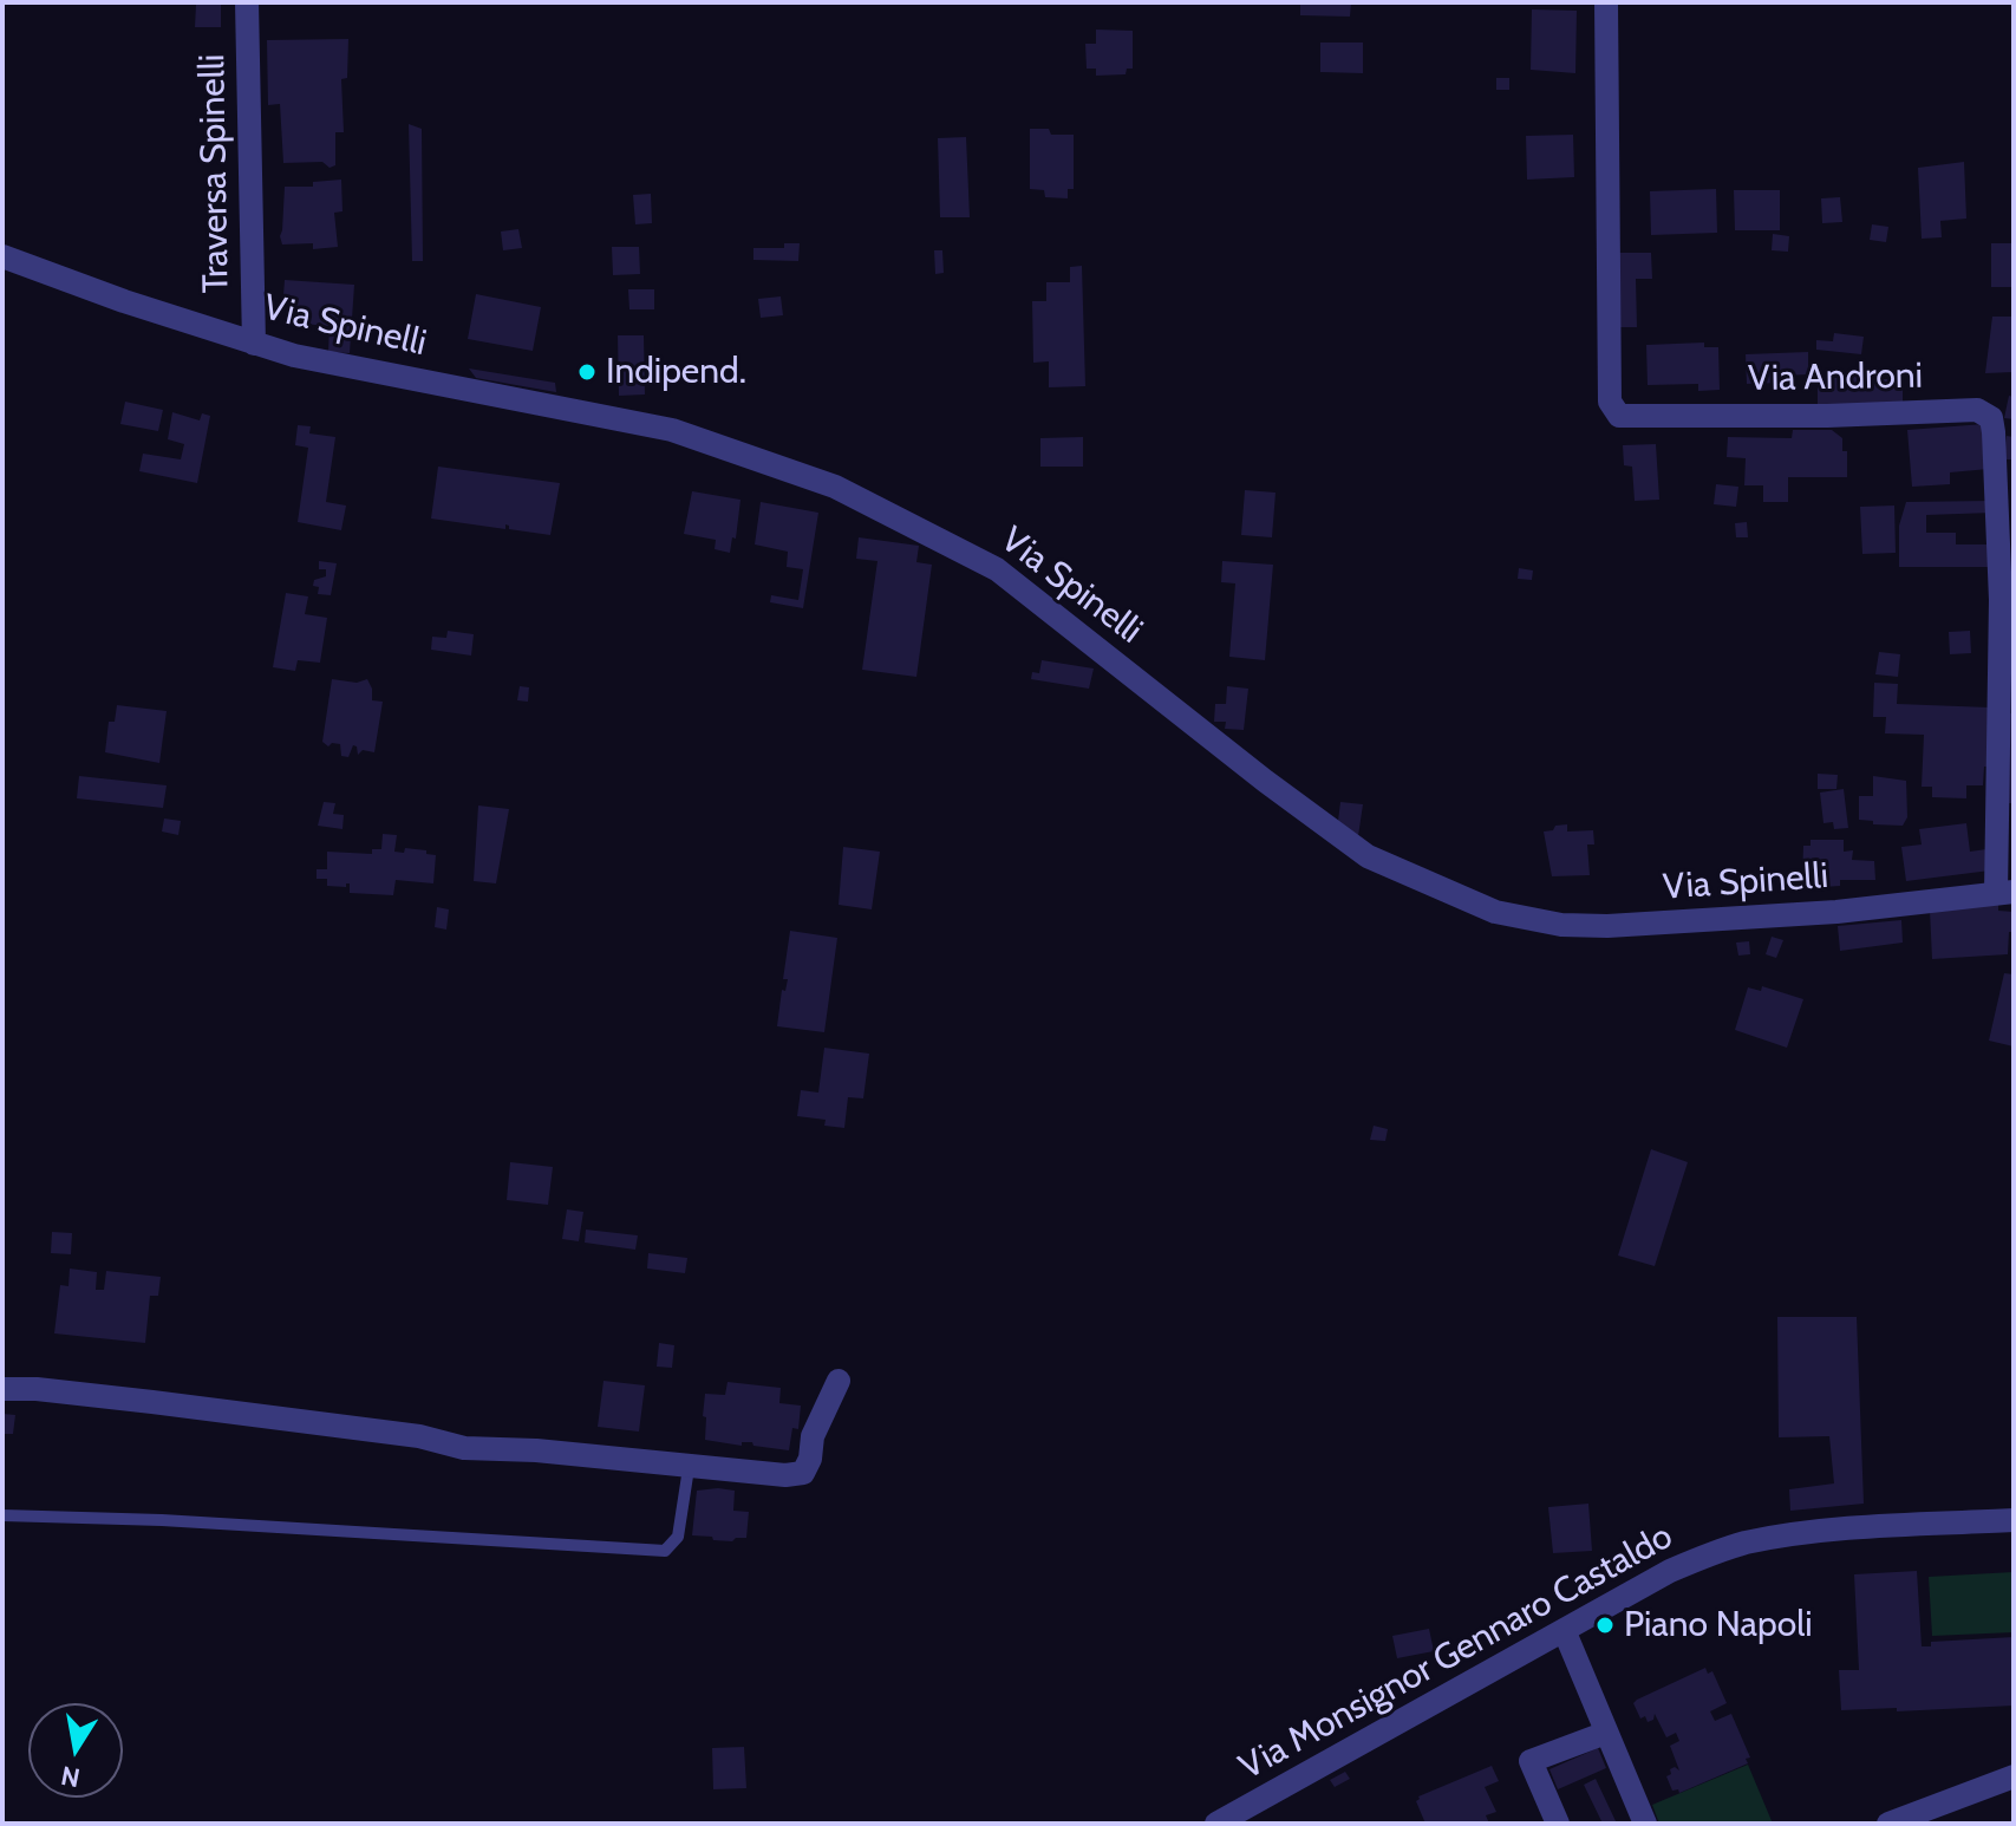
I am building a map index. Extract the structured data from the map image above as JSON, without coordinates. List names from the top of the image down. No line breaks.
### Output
{"streets":{"street":["Traversa Spinelli","Via Spinelli","Via Androni","Via Monsignor Gennaro Castaldo"]},"crossings":[["Traversa Spinelli","Via Spinelli"],["Via Spinelli","Via Androni"]],"places":["Indipend.","Piano Napoli"],"north":"bottom"}
